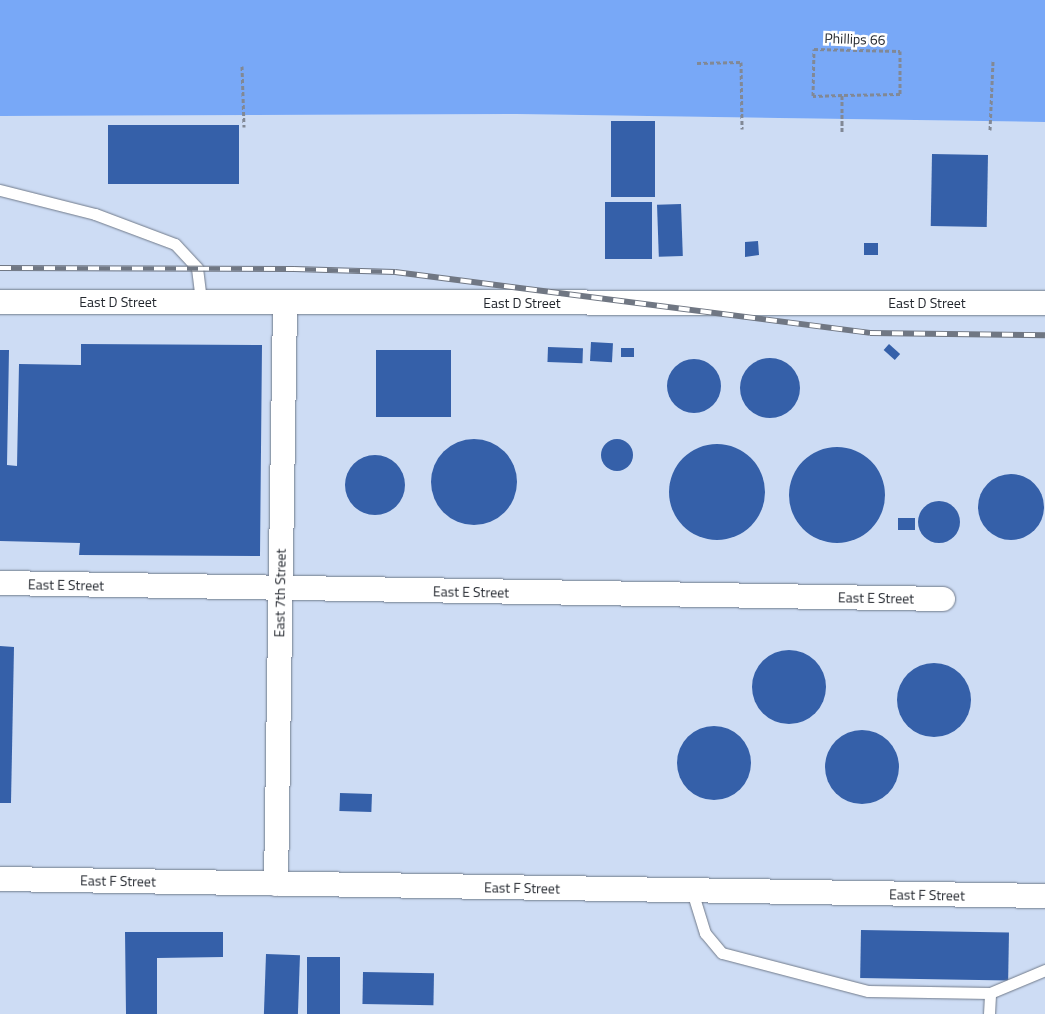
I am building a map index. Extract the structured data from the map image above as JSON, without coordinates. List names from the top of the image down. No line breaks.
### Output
{"streets":{"street":["East D Street","East E Street","East 7th Street","East F Street"],"path":["Phillips 66"]},"crossings":[["East D Street","East 7th Street"],["East E Street","East 7th Street"],["East 7th Street","East F Street"]]}
